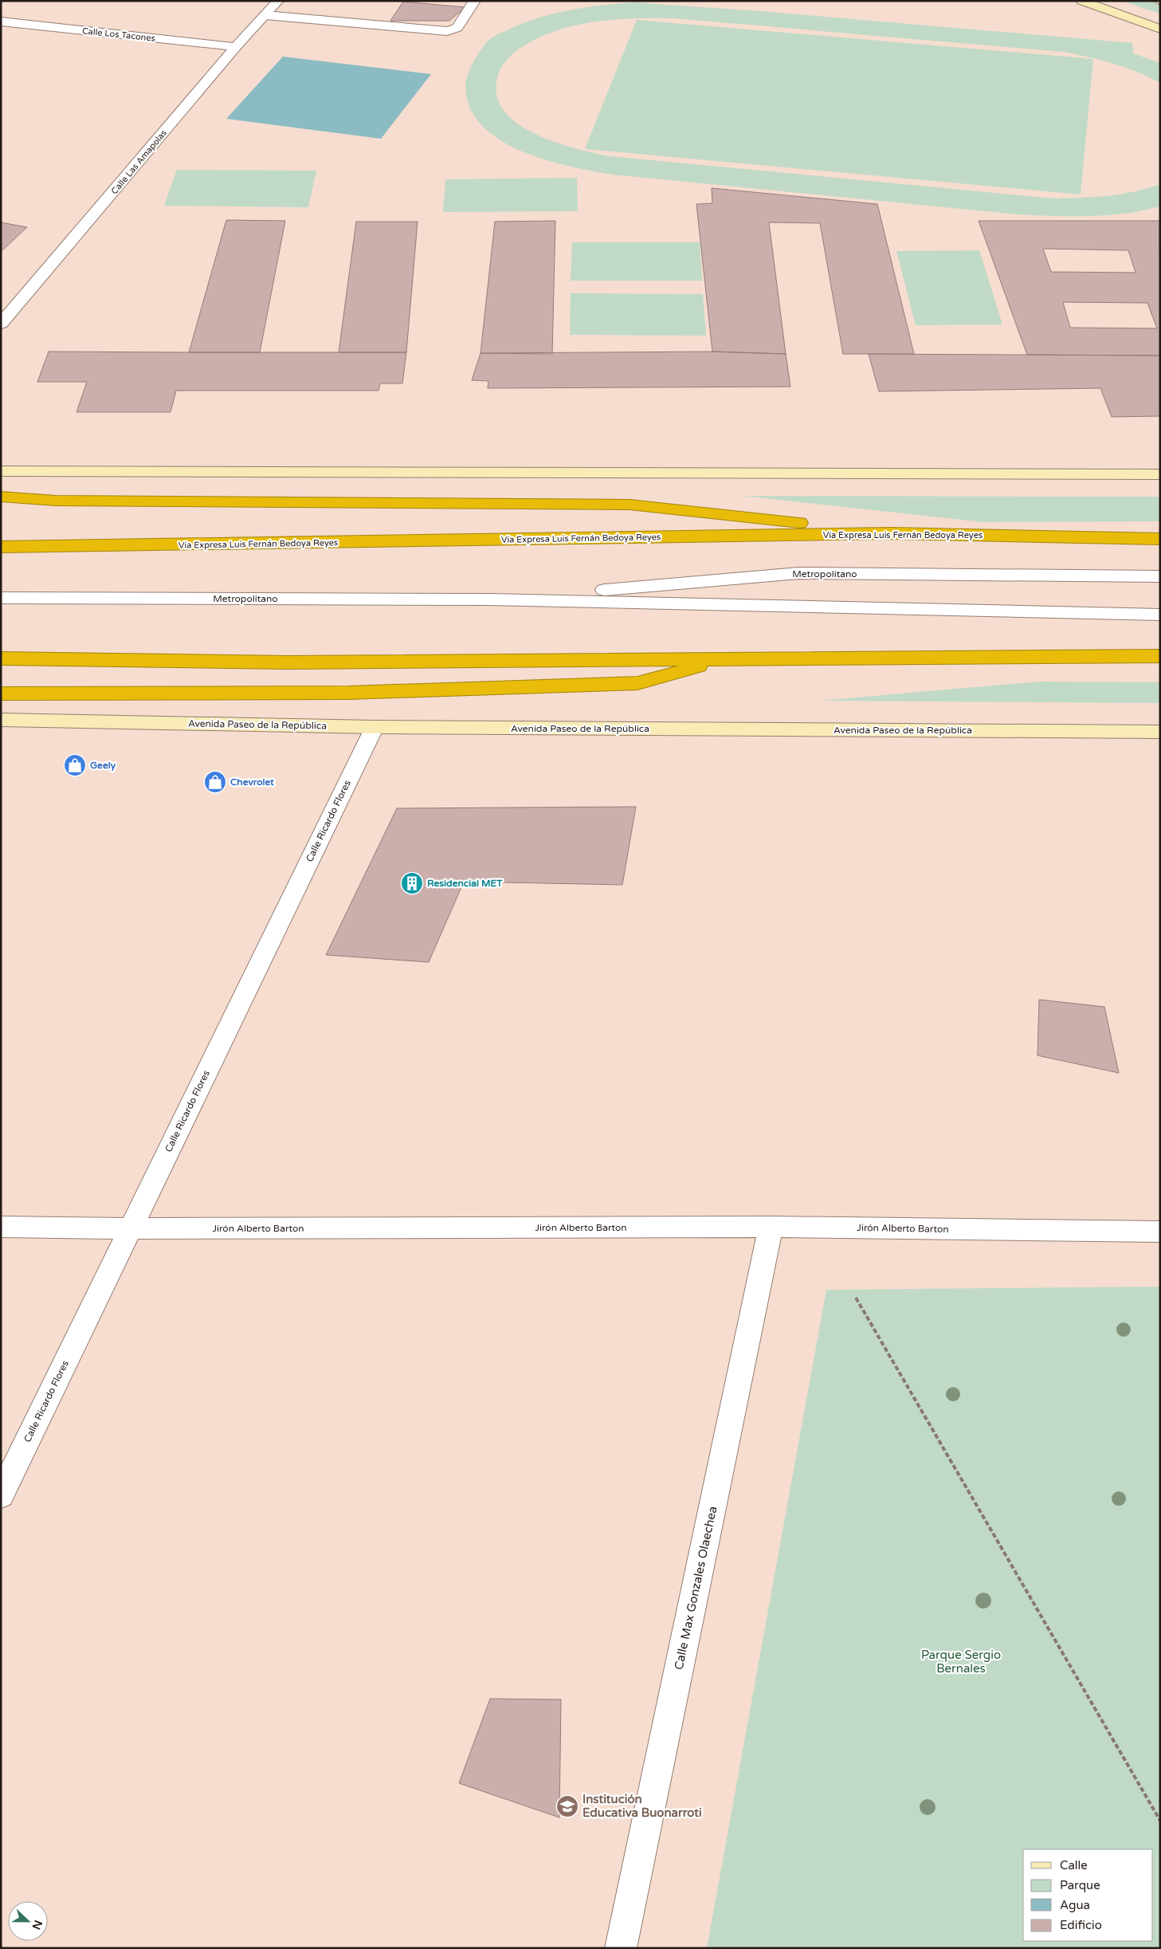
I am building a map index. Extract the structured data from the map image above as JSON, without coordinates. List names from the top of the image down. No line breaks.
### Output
{"streets":{"highway":["Vía Expresa Luis Fernán Bedoya Reyes"],"main road":["Avenida Paseo de la República"],"street":["Calle Los Tacones","Calle Las Amapolas","Metropolitano","Calle Ricardo Flores","Jirón Alberto Barton","Calle Max Gonzales Olaechea"]},"crossings":[["Calle Los Tacones","Calle Las Amapolas"],["Avenida Paseo de la República","Calle Ricardo Flores"],["Calle Ricardo Flores","Jirón Alberto Barton"],["Jirón Alberto Barton","Calle Max Gonzales Olaechea"]],"parks":["Parque Sergio Bernales"],"places":{"shop":["Geely","Chevrolet"],"building":["Residencial MET"],"school or university":["Institución Educativa Buonarroti"]},"legend":["Calle","Parque","Agua","Edificio"],"north":"right"}
